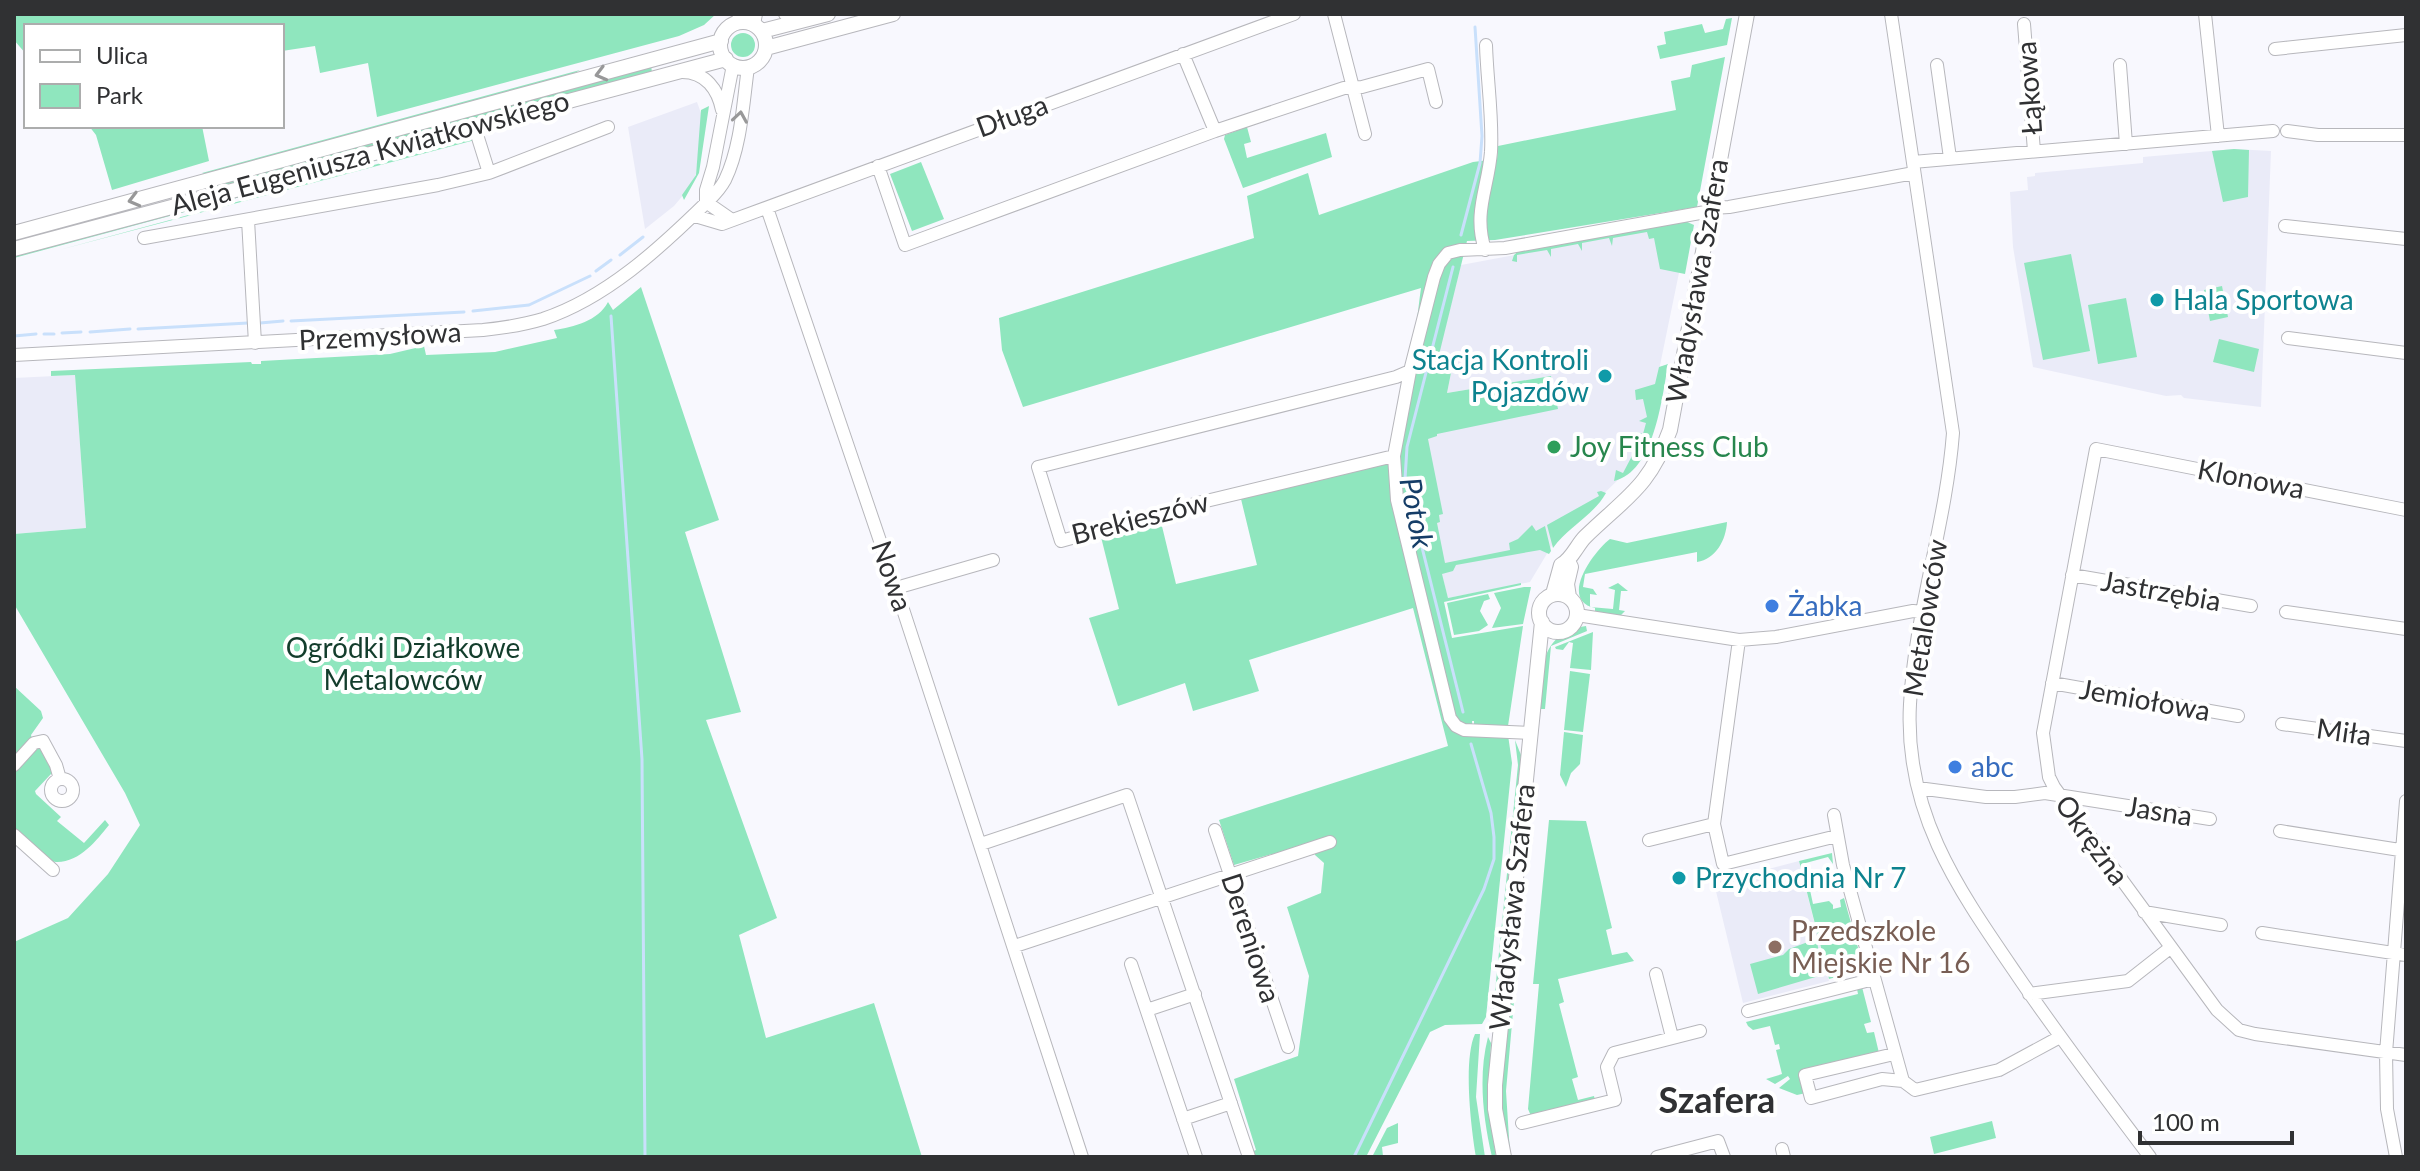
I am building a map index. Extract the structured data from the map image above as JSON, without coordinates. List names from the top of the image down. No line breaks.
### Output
{"streets":{"street":["Łąkowa","Długa","Aleja Eugeniusza Kwiatkowskiego","Władysława Szafera","Przemysłowa","Klonowa","Brekieszów","Nowa","Jastrzębia","Metalowców","Jemiołowa","Miła","Jasna","Okrężna","Dereniowa"]},"crossings":[["Łąkowa","Władysława Szafera"],["Łąkowa","Metalowców"],["Długa","Przemysłowa"],["Długa","Nowa"],["Aleja Eugeniusza Kwiatkowskiego","Przemysłowa"],["Klonowa","Okrężna"],["Jastrzębia","Okrężna"],["Metalowców","Jasna"],["Jemiołowa","Okrężna"],["Jasna","Okrężna"]],"districts":["Szafera"],"water":["Potok"],"parks":["Ogródki Działkowe Metalowców"],"places":["Hala Sportowa","Stacja Kontroli Pojazdów","Joy Fitness Club","Żabka","abc","Przychodnia Nr 7","Przedszkole Miejskie Nr 16"],"legend":["Ulica","Park"],"scale_bar":"100 m"}
